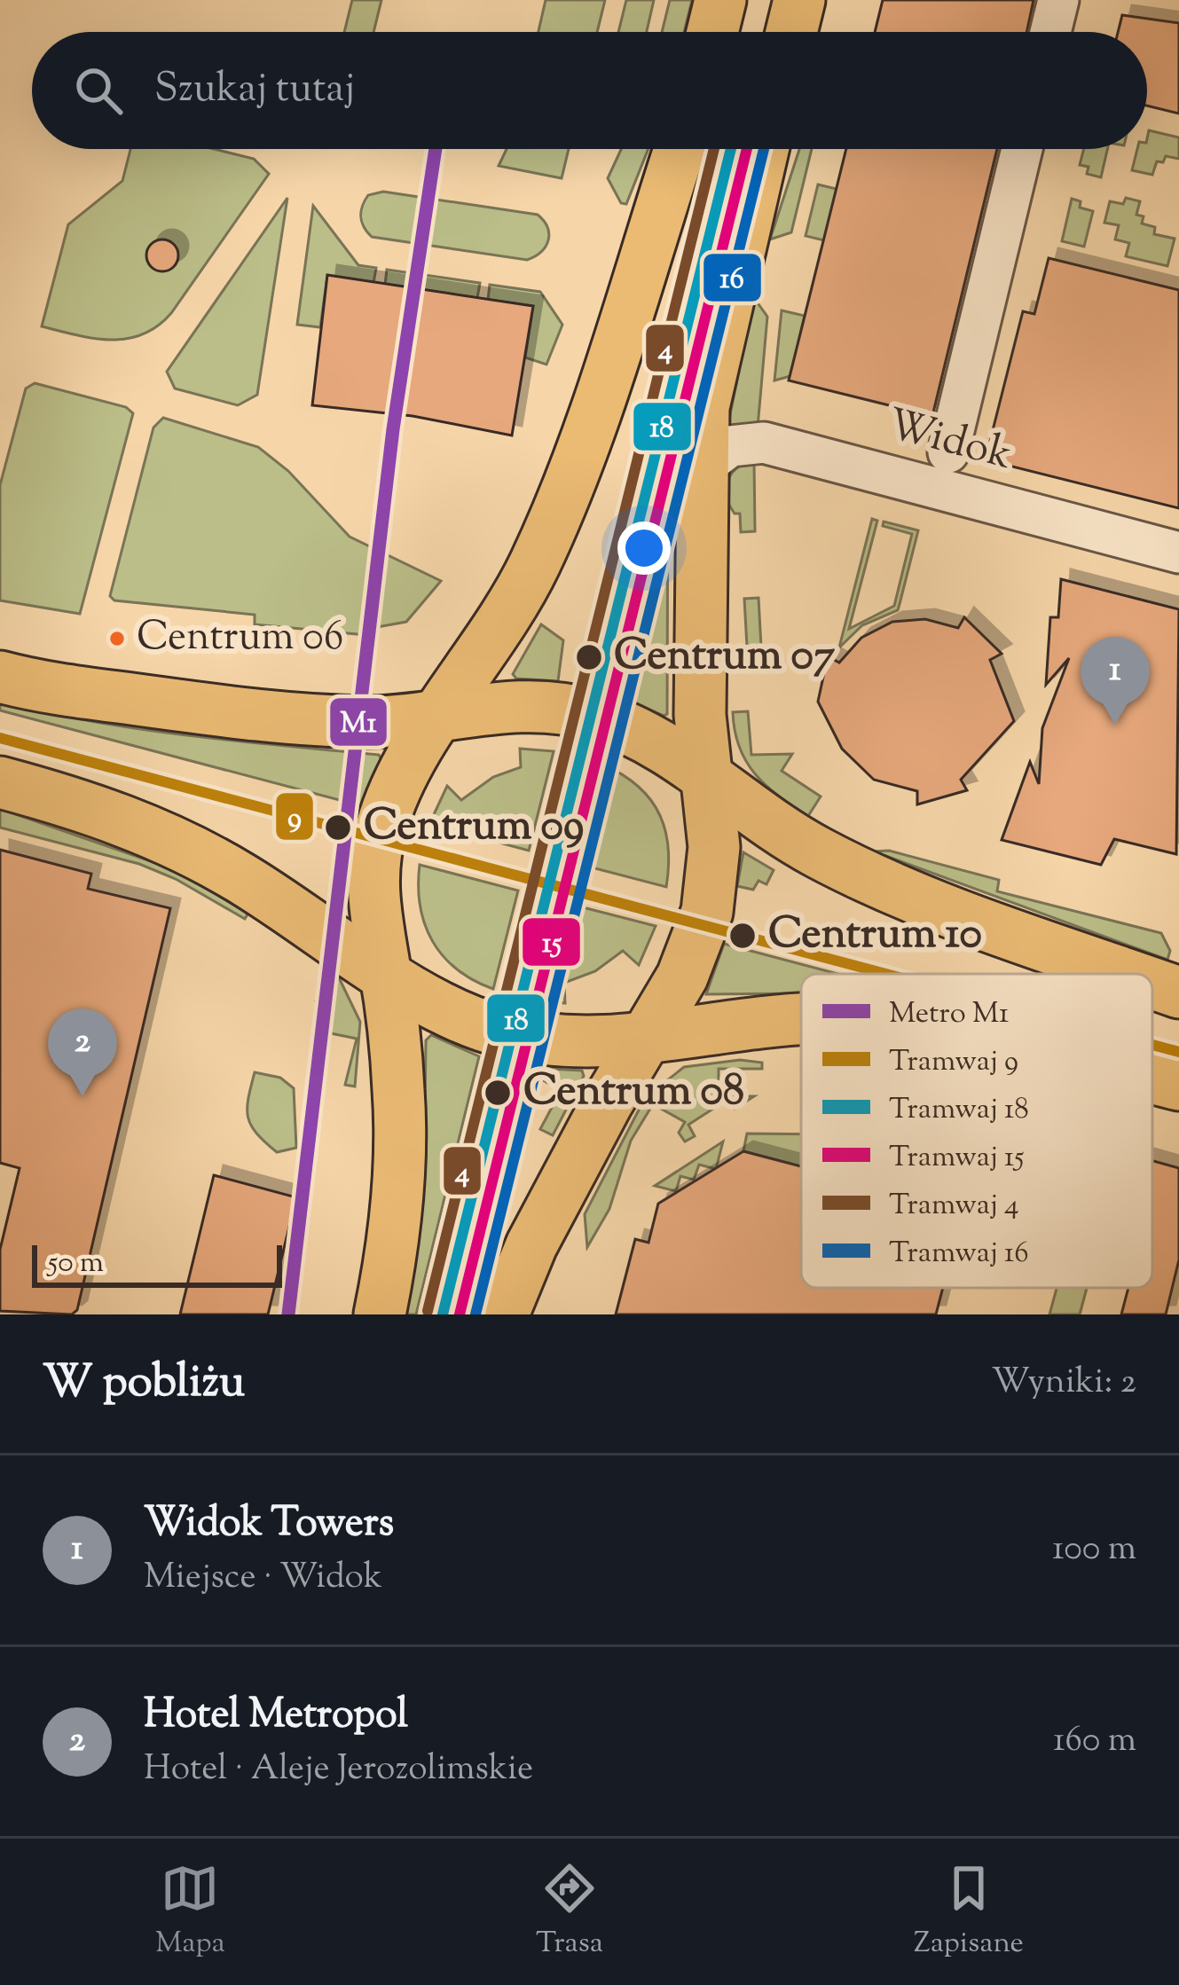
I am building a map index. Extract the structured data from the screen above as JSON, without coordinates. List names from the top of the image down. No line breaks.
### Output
{"streets":{"street":["Widok"]},"places":["Centrum 06","Centrum 07","Centrum 09","Centrum 10","Centrum 08"],"lines":["metro line M1","tram line 18","tram line 15","tram line 4","tram line 16","tram line 9"],"legend":["Metro M1","Tramwaj 9","Tramwaj 18","Tramwaj 15","Tramwaj 4","Tramwaj 16"],"scale_bar":"50 m","page":{"search":"Szukaj tutaj","pins":["1","2"],"scale":"50 m","heading":["W pobliżu","Wyniki: 2"],"list":[{"mark":"1","name":"Widok Towers","note":"Miejsce · Widok","value":"100 m"},{"mark":"2","name":"Hotel Metropol","note":"Hotel · Aleje Jerozolimskie","value":"160 m"}],"nav":["Mapa","Trasa","Zapisane"]}}
